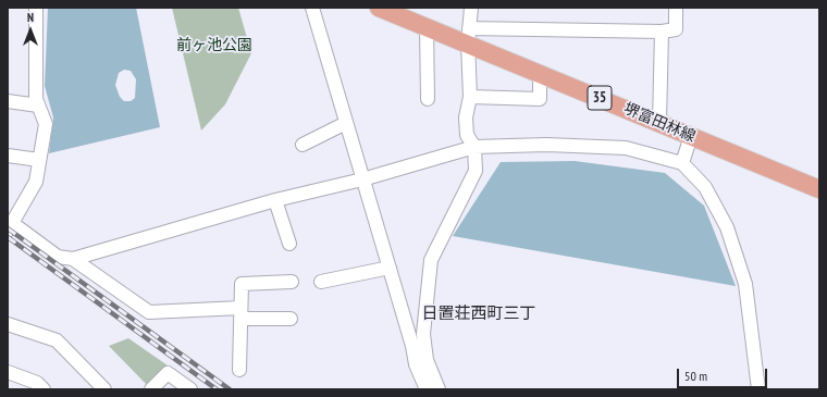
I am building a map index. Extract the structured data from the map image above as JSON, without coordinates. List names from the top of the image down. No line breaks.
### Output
{"streets":{"main road":["35","堺富田林線"]},"districts":["日置荘西町三丁"],"parks":["前ヶ池公園"],"scale_bar":"50 m","north":"top"}
